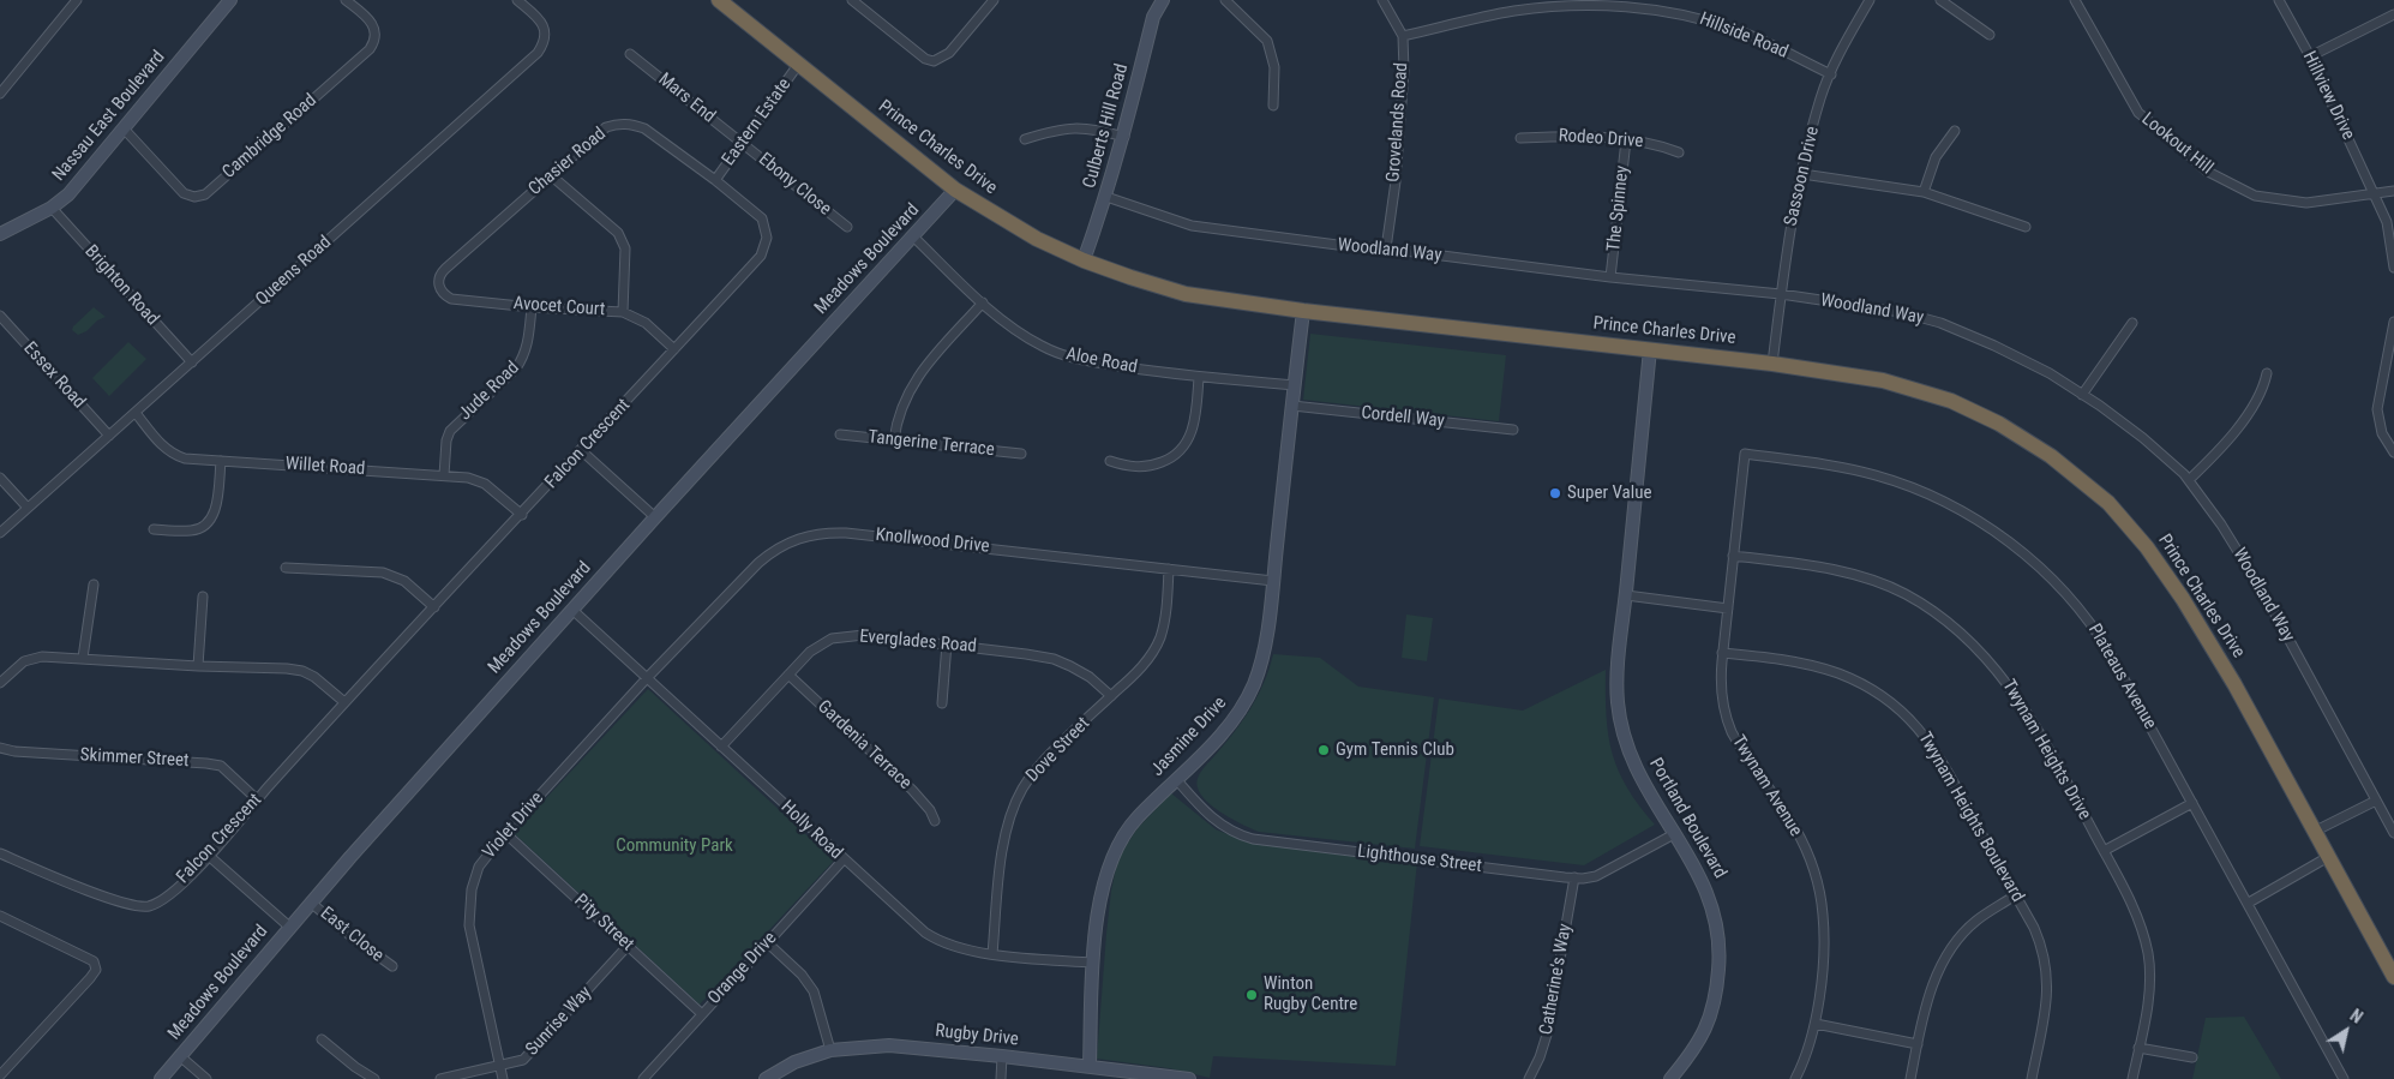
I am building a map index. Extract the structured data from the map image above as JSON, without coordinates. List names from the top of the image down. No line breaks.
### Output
{"streets":{"highway":["Prince Charles Drive"],"street":["Hillside Road","Hillview Drive","Mars End","Nassau East Boulevard","Eastern Estate","Grovelands Road","Culberts Hill Road","Cambridge Road","Rodeo Drive","Lookout Hill","Chasier Road","Sassoon Drive","Ebony Close","The Spinney","Woodland Way","Meadows Boulevard","Queens Road","Brighton Road","Avocet Court","Aloe Road","Essex Road","Jude Road","Cordell Way","Falcon Crescent","Tangerine Terrace","Willet Road","Knollwood Drive","Everglades Road","Plateaus Avenue","Jasmine Drive","Gardenia Terrace","Dove Street","Twynam Heights Drive","Skimmer Street","Twynam Avenue","Twynam Heights Boulevard","Portland Boulevard","Violet Drive","Holly Road","Lighthouse Street","Pity Street","East Close","Orange Drive","Catherine's Way","Sunrise Way","Rugby Drive"]},"crossings":[["Hillside Road","Grovelands Road"],["Hillside Road","Sassoon Drive"],["Hillview Drive","Lookout Hill"],["Mars End","Eastern Estate"],["Mars End","Ebony Close"],["Nassau East Boulevard","Cambridge Road"],["Nassau East Boulevard","Brighton Road"],["Eastern Estate","Prince Charles Drive"],["Eastern Estate","Chasier Road"],["Eastern Estate","Ebony Close"],["Eastern Estate","Falcon Crescent"],["Grovelands Road","Woodland Way"],["Culberts Hill Road","Prince Charles Drive"],["Culberts Hill Road","Woodland Way"],["Rodeo Drive","The Spinney"],["Prince Charles Drive","Sassoon Drive"],["Prince Charles Drive","Meadows Boulevard"],["Prince Charles Drive","Jasmine Drive"],["Prince Charles Drive","Portland Boulevard"],["Chasier Road","Avocet Court"],["Chasier Road","Falcon Crescent"],["Sassoon Drive","Woodland Way"],["The Spinney","Woodland Way"],["Meadows Boulevard","Aloe Road"],["Meadows Boulevard","Holly Road"],["Meadows Boulevard","East Close"],["Queens Road","Brighton Road"],["Queens Road","Essex Road"],["Queens Road","Willet Road"],["Avocet Court","Jude Road"],["Avocet Court","Falcon Crescent"],["Aloe Road","Jasmine Drive"],["Jude Road","Willet Road"],["Cordell Way","Jasmine Drive"],["Falcon Crescent","Willet Road"],["Falcon Crescent","Skimmer Street"],["Knollwood Drive","Jasmine Drive"],["Knollwood Drive","Dove Street"],["Knollwood Drive","Violet Drive"],["Knollwood Drive","Holly Road"],["Everglades Road","Gardenia Terrace"],["Everglades Road","Dove Street"],["Everglades Road","Holly Road"],["Plateaus Avenue","Twynam Avenue"],["Jasmine Drive","Holly Road"],["Jasmine Drive","Lighthouse Street"],["Jasmine Drive","Rugby Drive"],["Dove Street","Holly Road"],["Twynam Heights Drive","Twynam Avenue"],["Twynam Avenue","Twynam Heights Boulevard"],["Portland Boulevard","Lighthouse Street"],["Violet Drive","Holly Road"],["Violet Drive","Pity Street"],["Violet Drive","Sunrise Way"],["Holly Road","Orange Drive"],["Lighthouse Street","Catherine's Way"],["Pity Street","Orange Drive"],["Pity Street","Sunrise Way"]],"parks":["Community Park"],"places":["Super Value","Gym Tennis Club","Winton Rugby Centre"],"north":"top right"}
